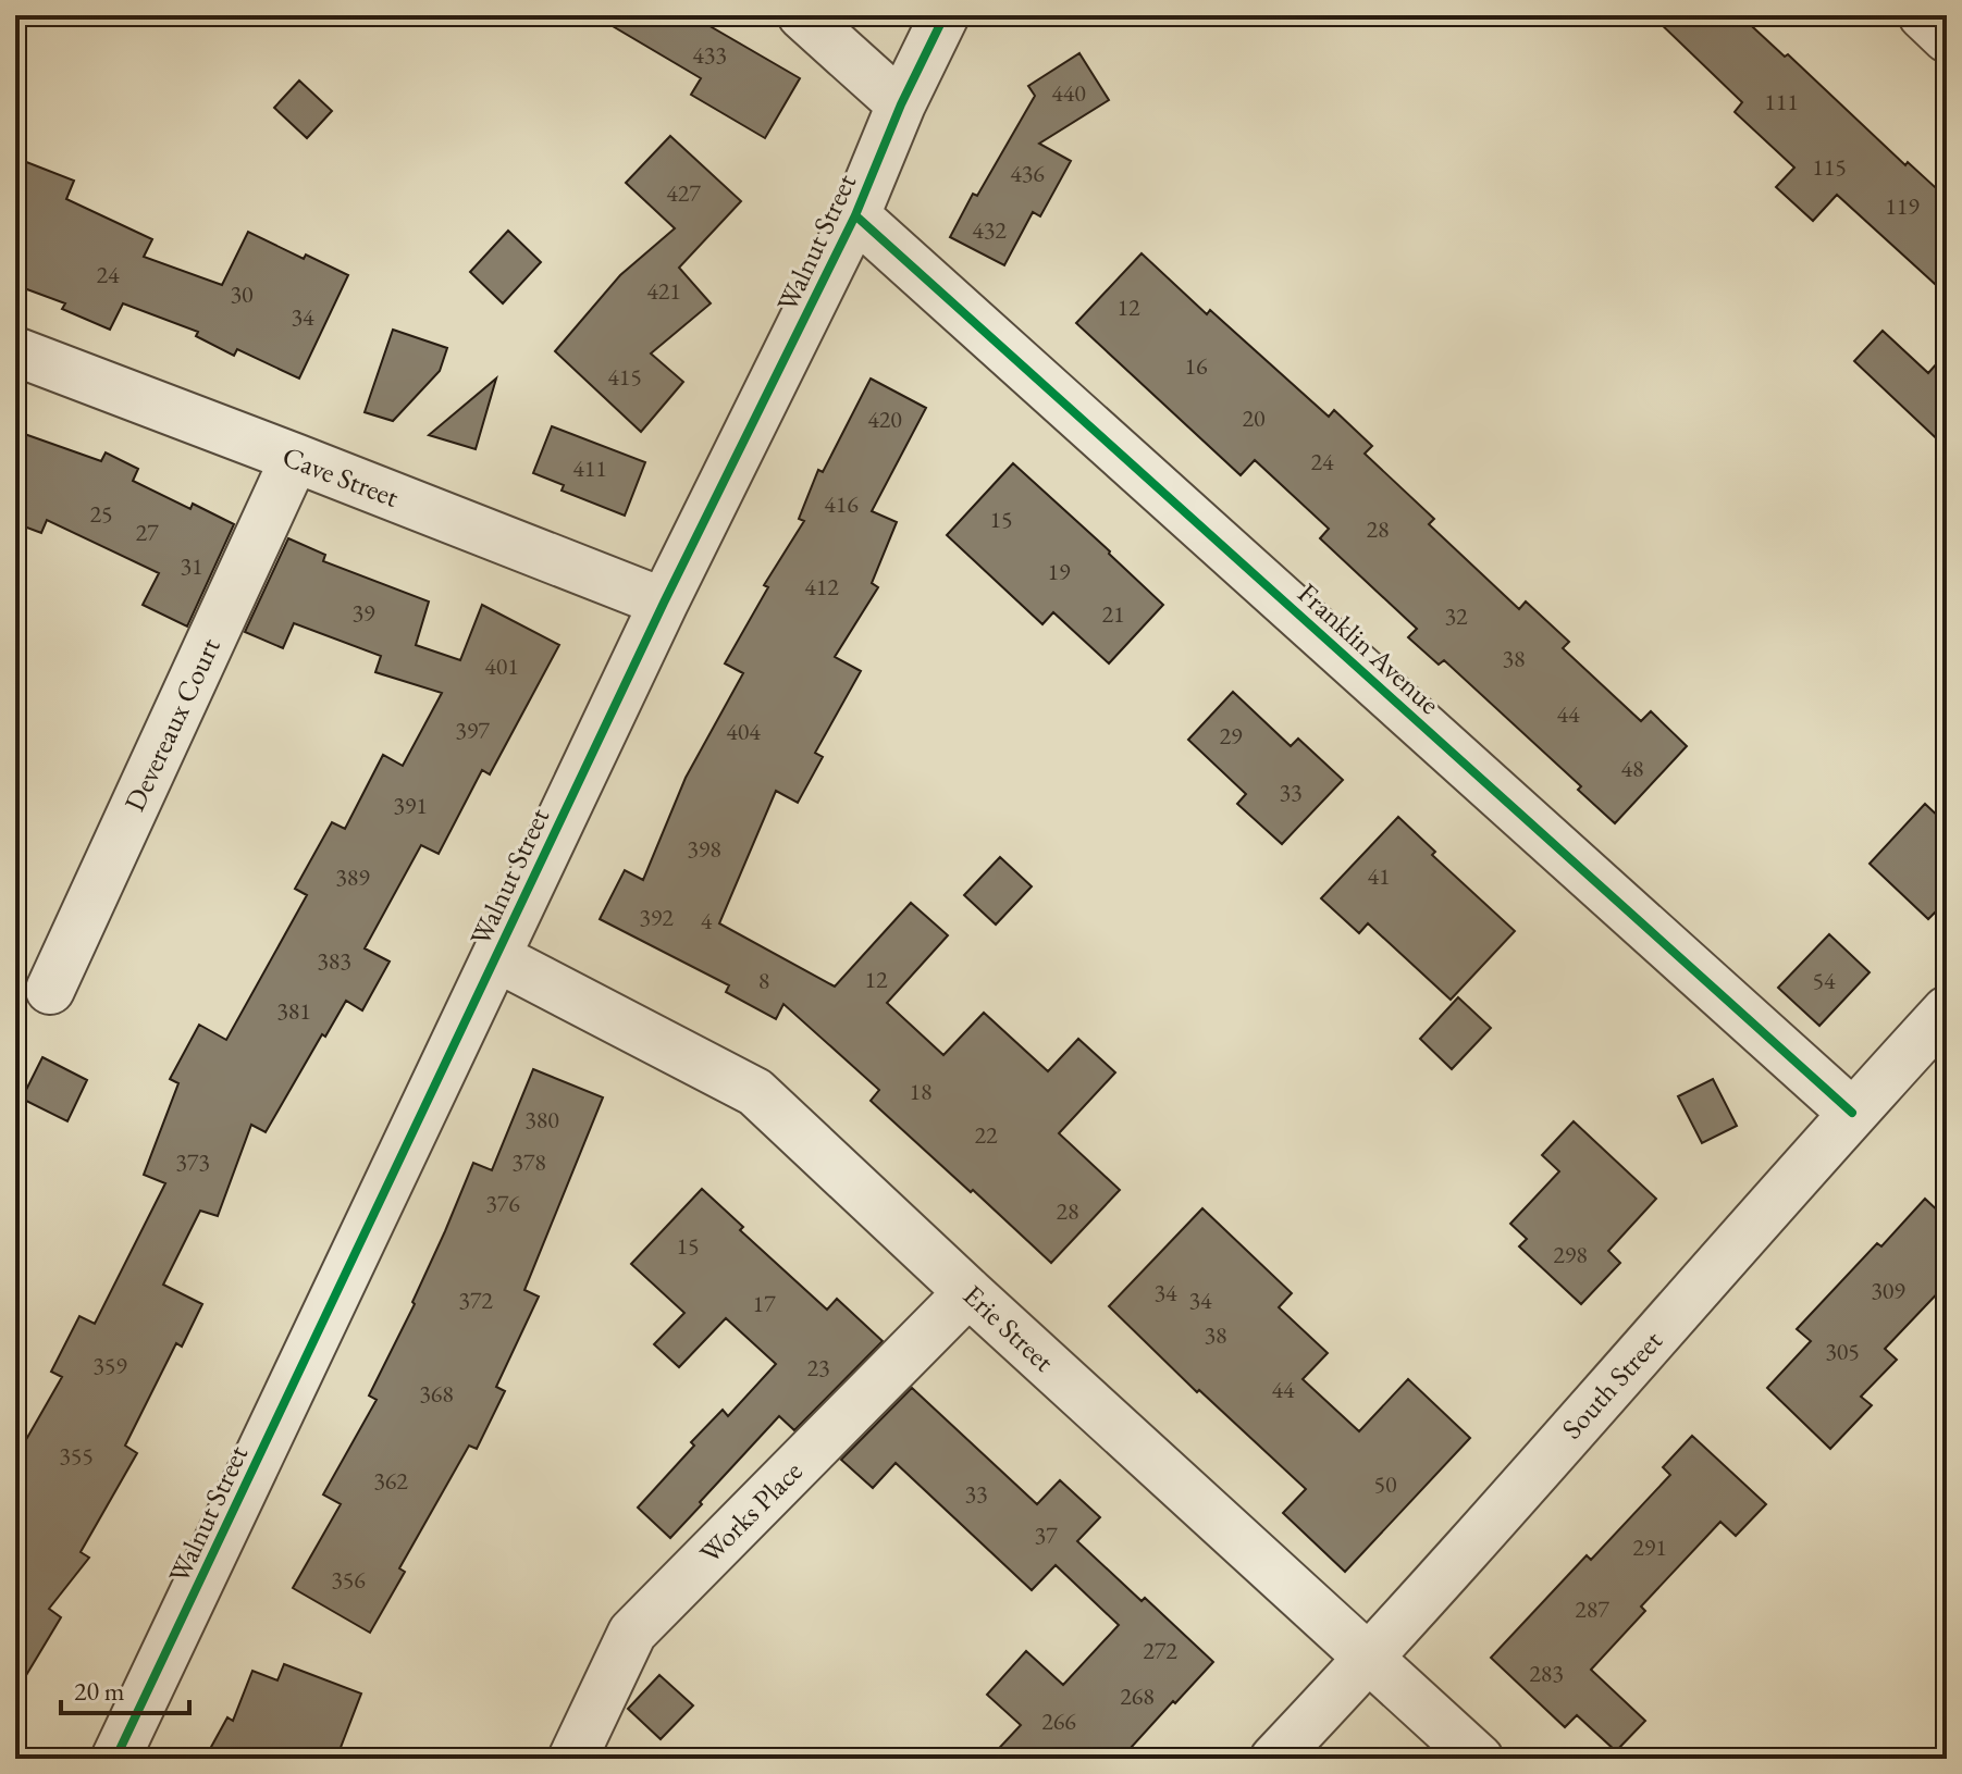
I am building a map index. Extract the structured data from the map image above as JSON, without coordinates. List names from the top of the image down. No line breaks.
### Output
{"streets":{"street":["Walnut Street","Cave Street","Franklin Avenue","Devereaux Court","Erie Street","South Street","Works Place"]},"crossings":[["Walnut Street","Cave Street"],["Walnut Street","Franklin Avenue"],["Walnut Street","Erie Street"],["Cave Street","Devereaux Court"],["Franklin Avenue","South Street"],["Erie Street","South Street"],["Erie Street","Works Place"]],"house_numbers":["433","440","111","115","436","427","119","432","24","421","30","12","34","16","415","20","420","24","411","416","25","15","28","27","31","19","412","39","21","32","38","401","44","397","404","29","48","33","391","398","41","389","392","4","383","12","8","54","381","18","380","22","373","378","376","28","15","298","309","34","372","34","17","38","305","359","23","44","368","355","362","50","33","37","291","356","287","272","283","268","266"],"scale_bar":"20 m"}
